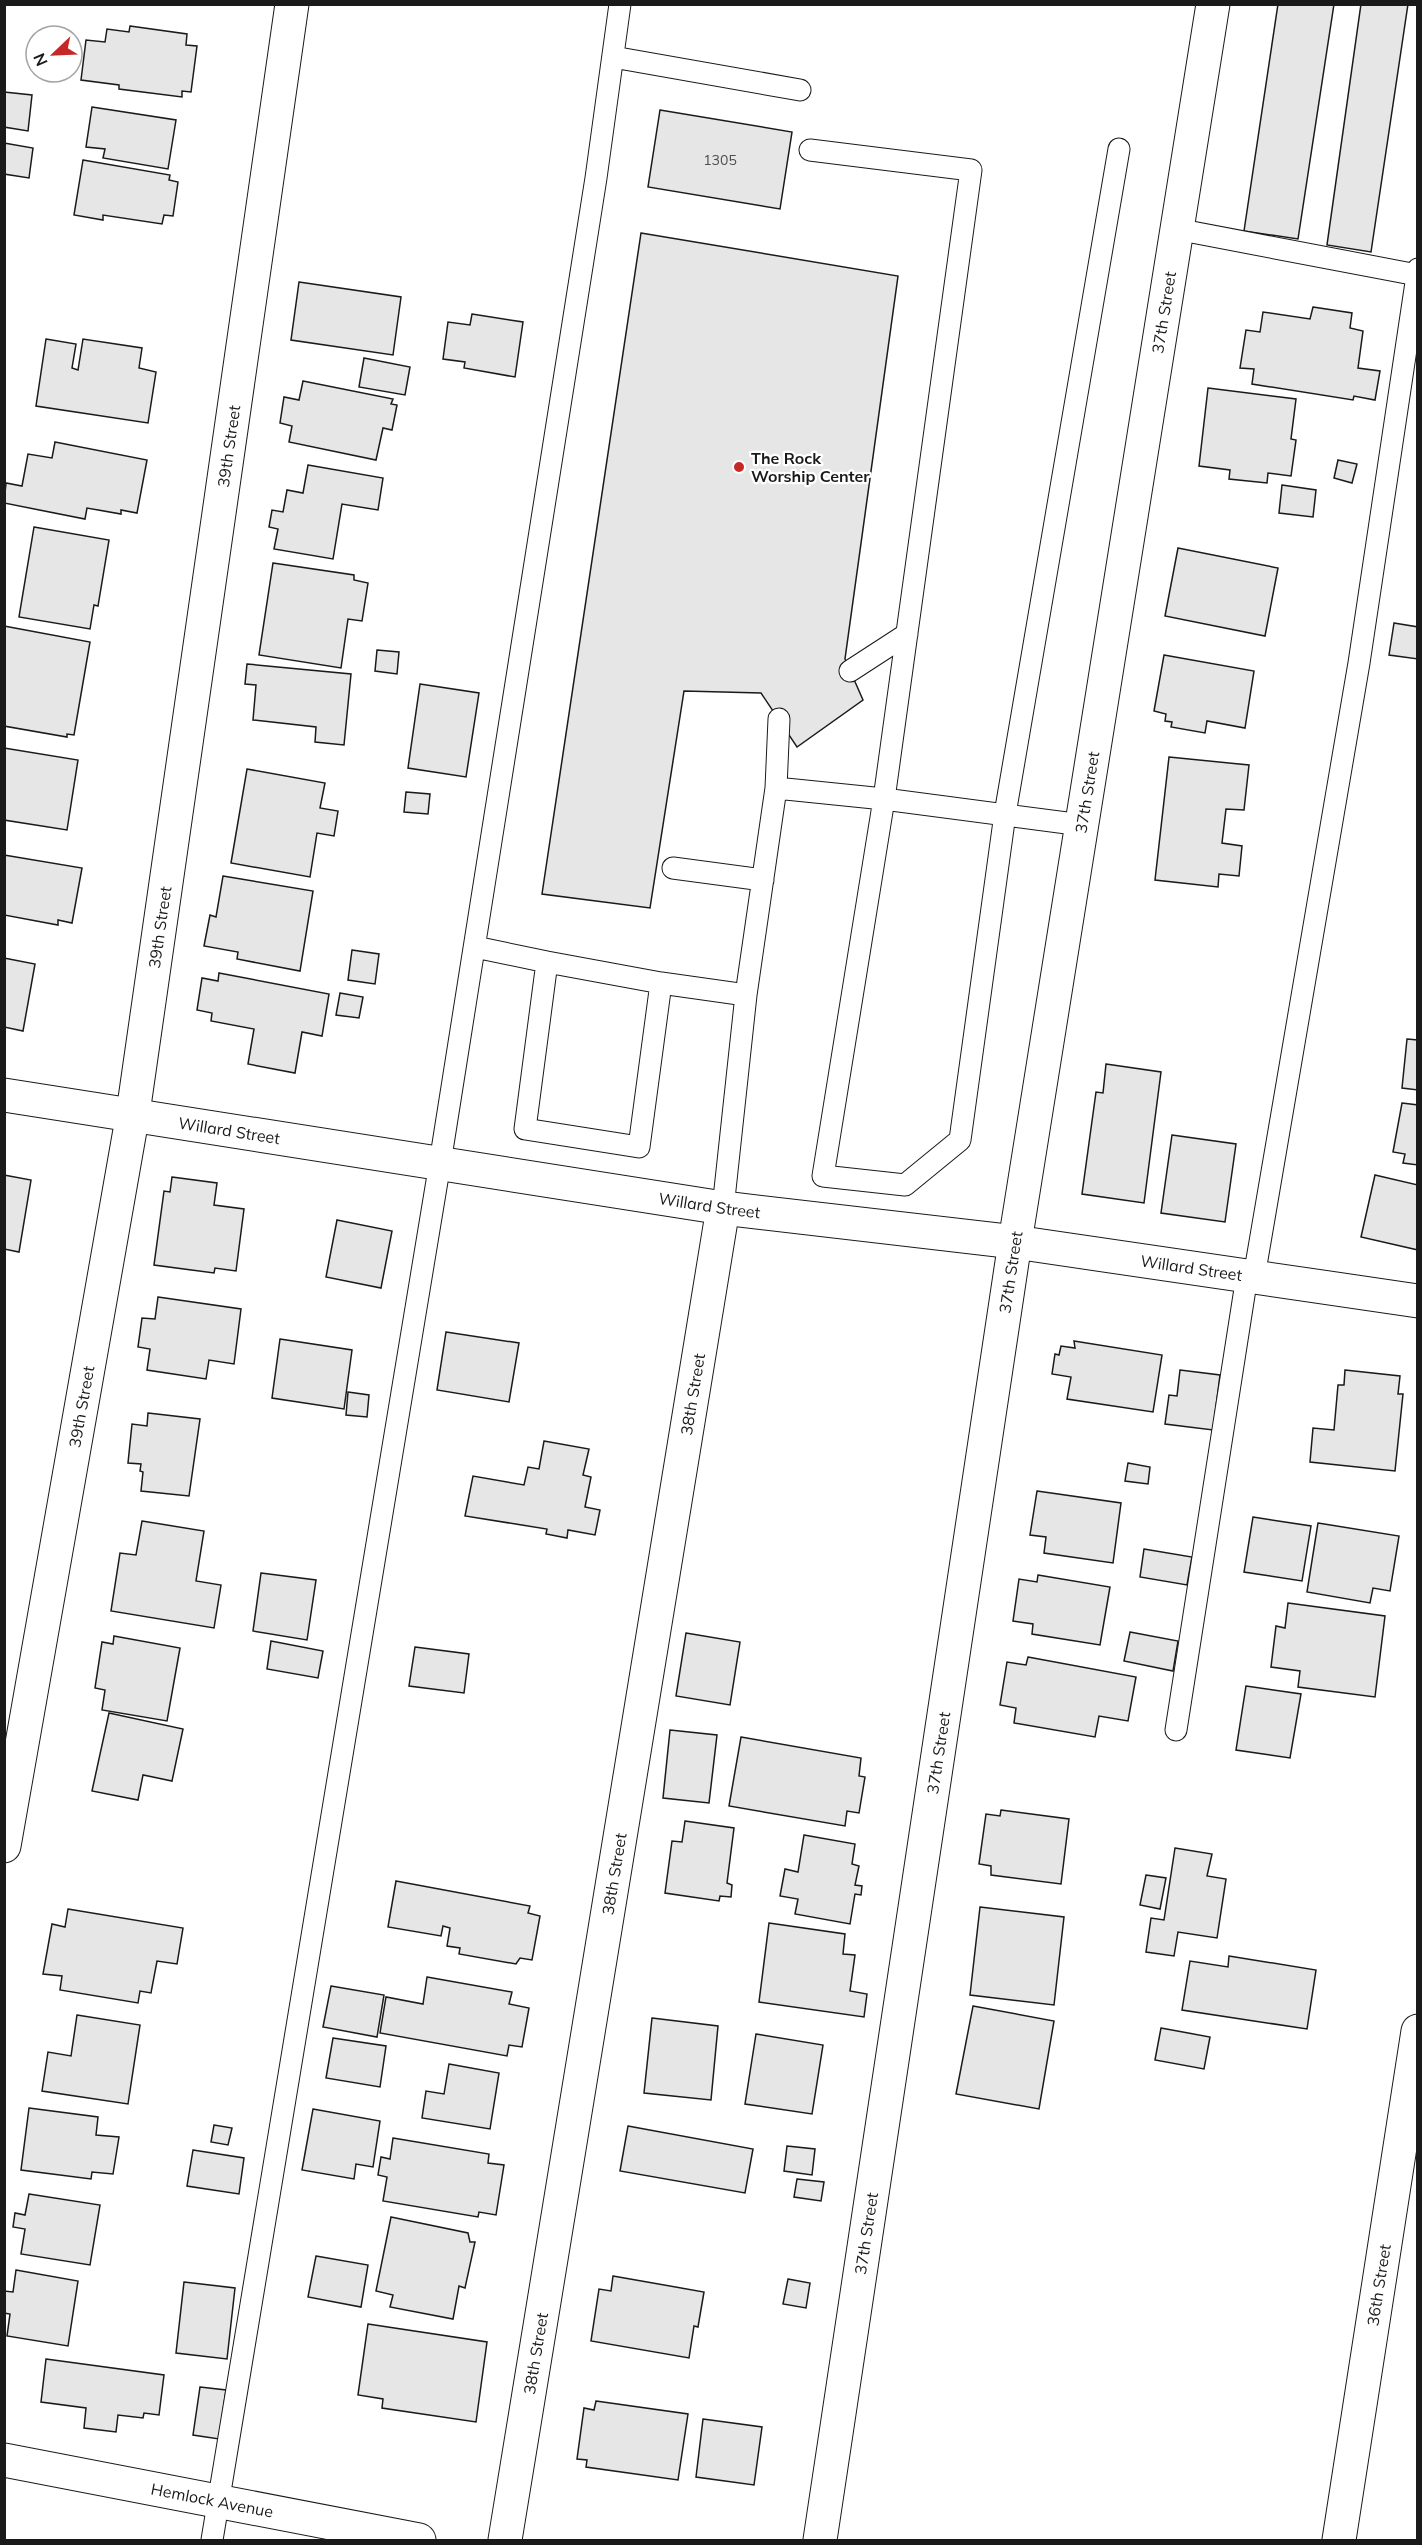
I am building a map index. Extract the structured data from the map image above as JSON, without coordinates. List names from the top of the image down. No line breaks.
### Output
{"streets":{"street":["37th Street","39th Street","Willard Street","38th Street","36th Street","Hemlock Avenue"]},"crossings":[["37th Street","Willard Street"],["39th Street","Willard Street"],["Willard Street","38th Street"]],"places":["The Rock Worship Center"],"house_numbers":["1305"],"north":"bottom left"}
